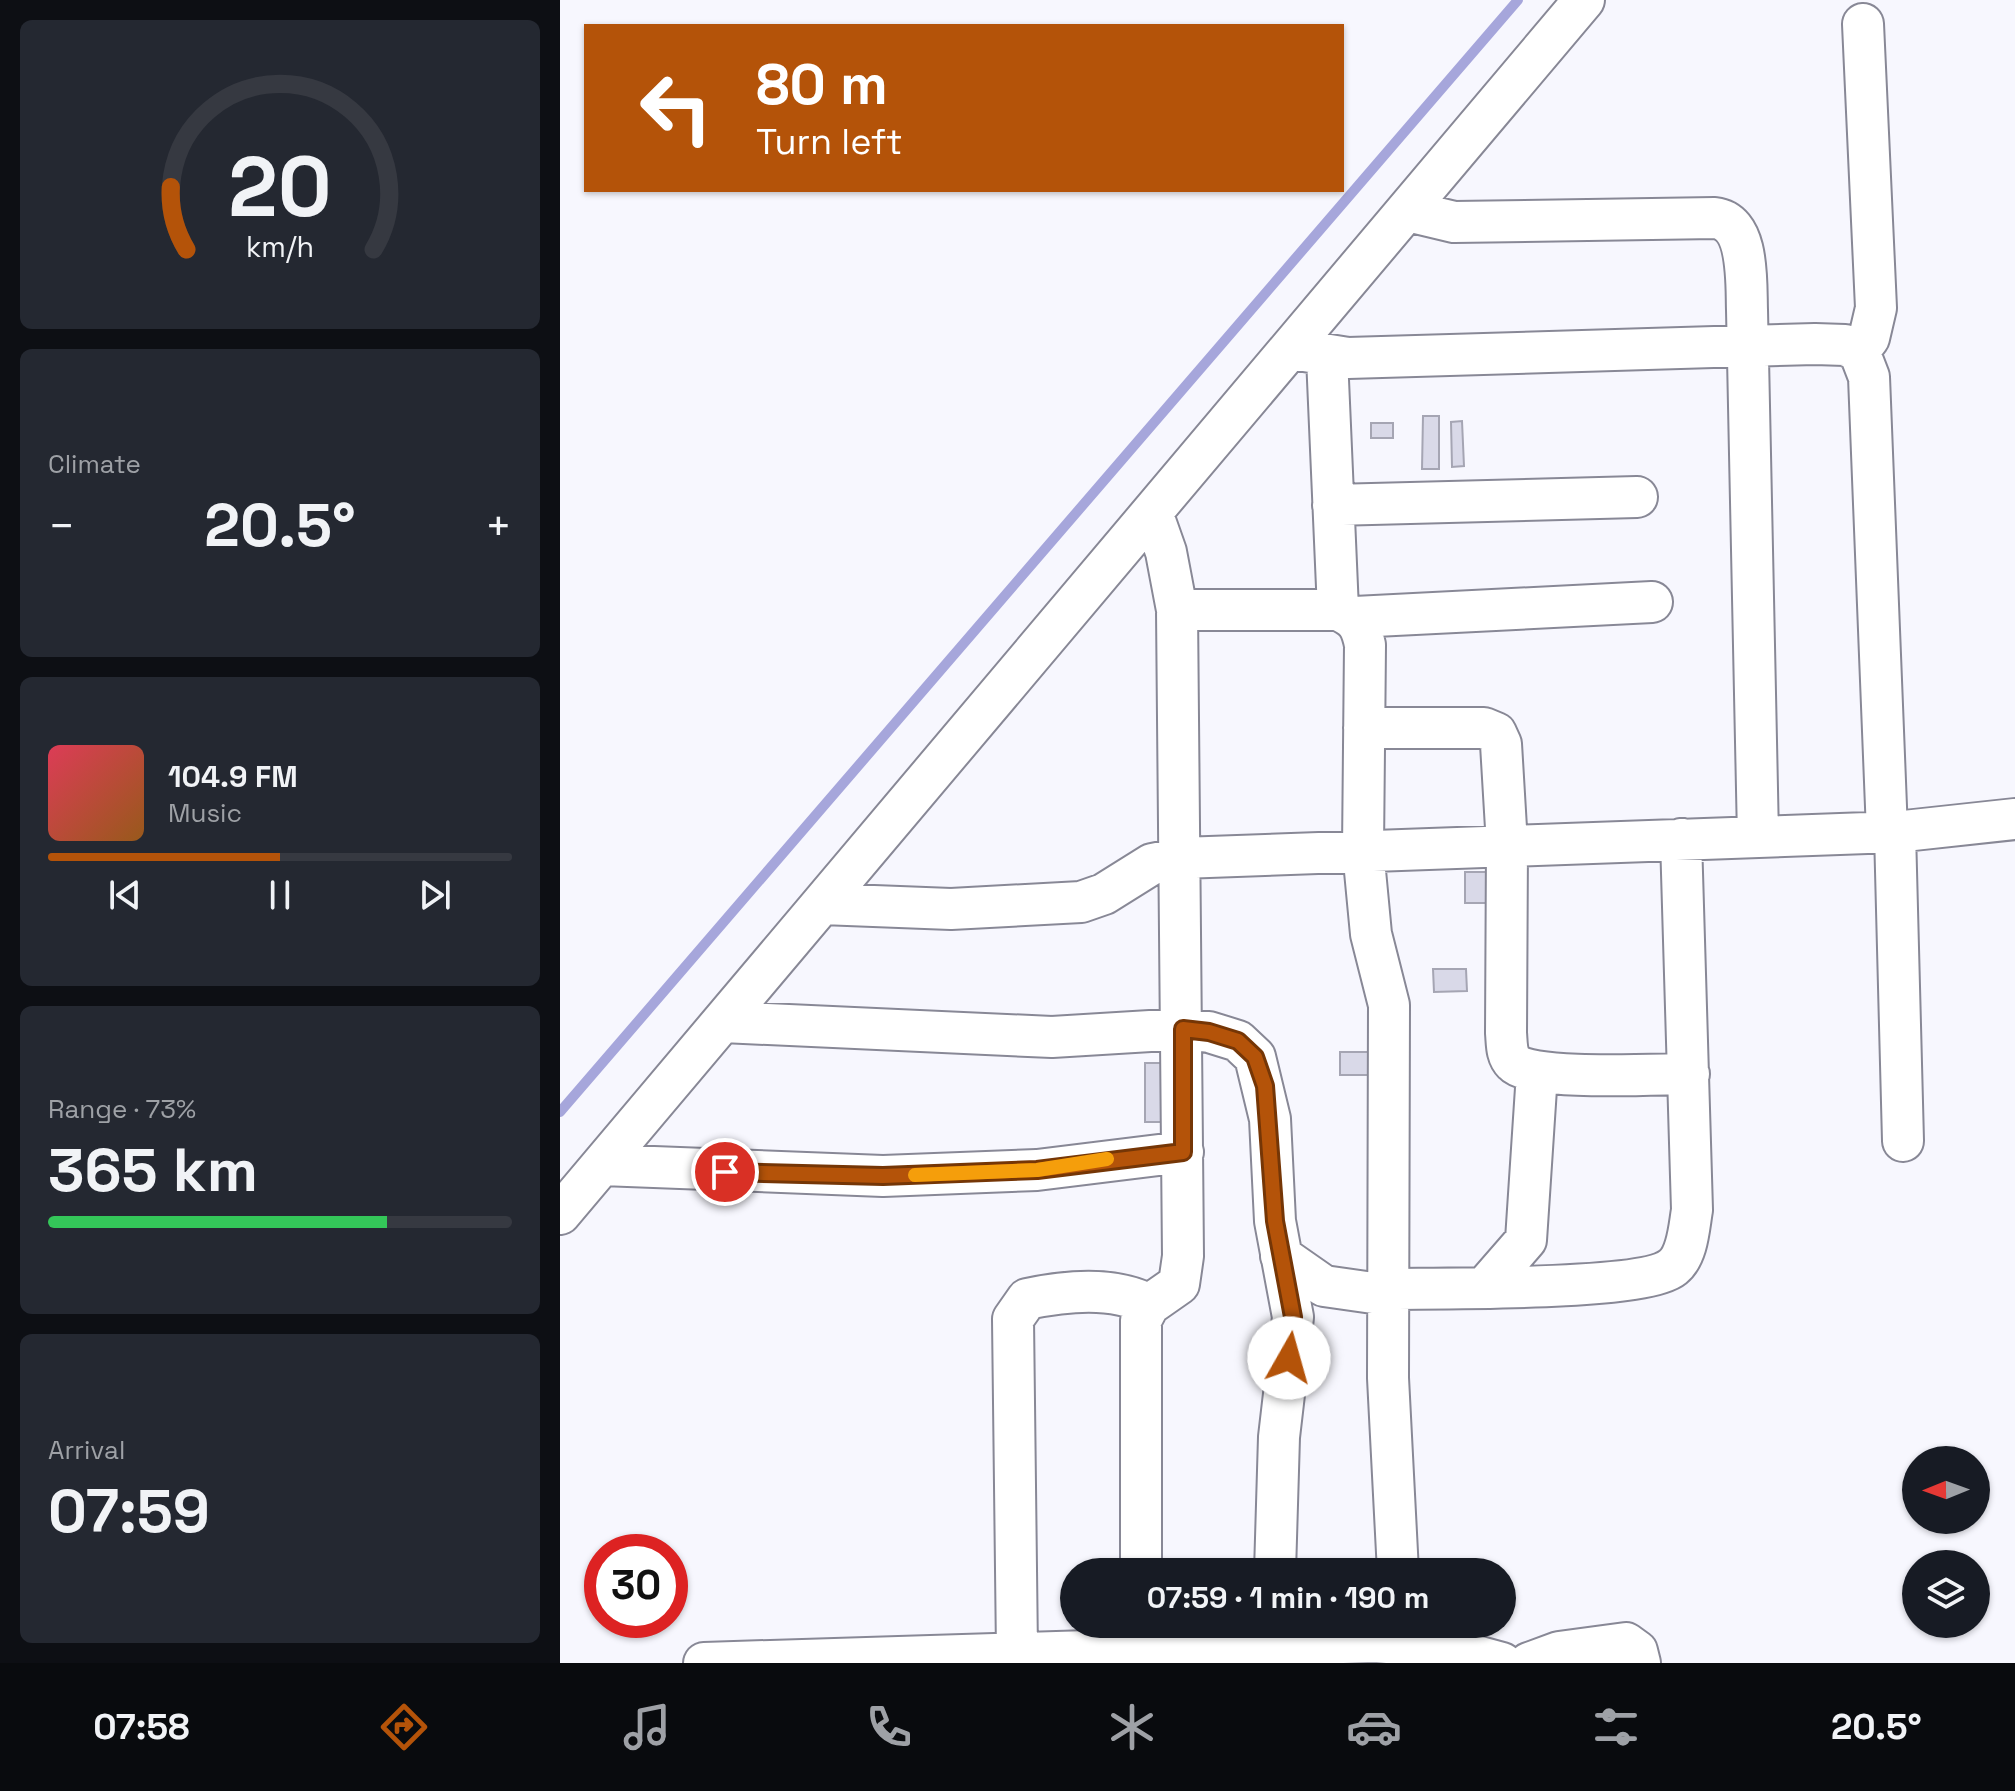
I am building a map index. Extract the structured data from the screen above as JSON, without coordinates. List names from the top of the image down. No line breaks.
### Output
{"north":"left","page":{"turn":["80 m","Turn left"],"tile":["Climate",["Range · 73%","365 km"],["Arrival","07:59"]],"heat":["−","20.5°","+"],"song":["104.9 FM","Music"],"limit":"30","trip":"07:59 · 1 min · 190 m","tabs":["07:58","20.5°"],"gauge":["20","km/h"]}}
